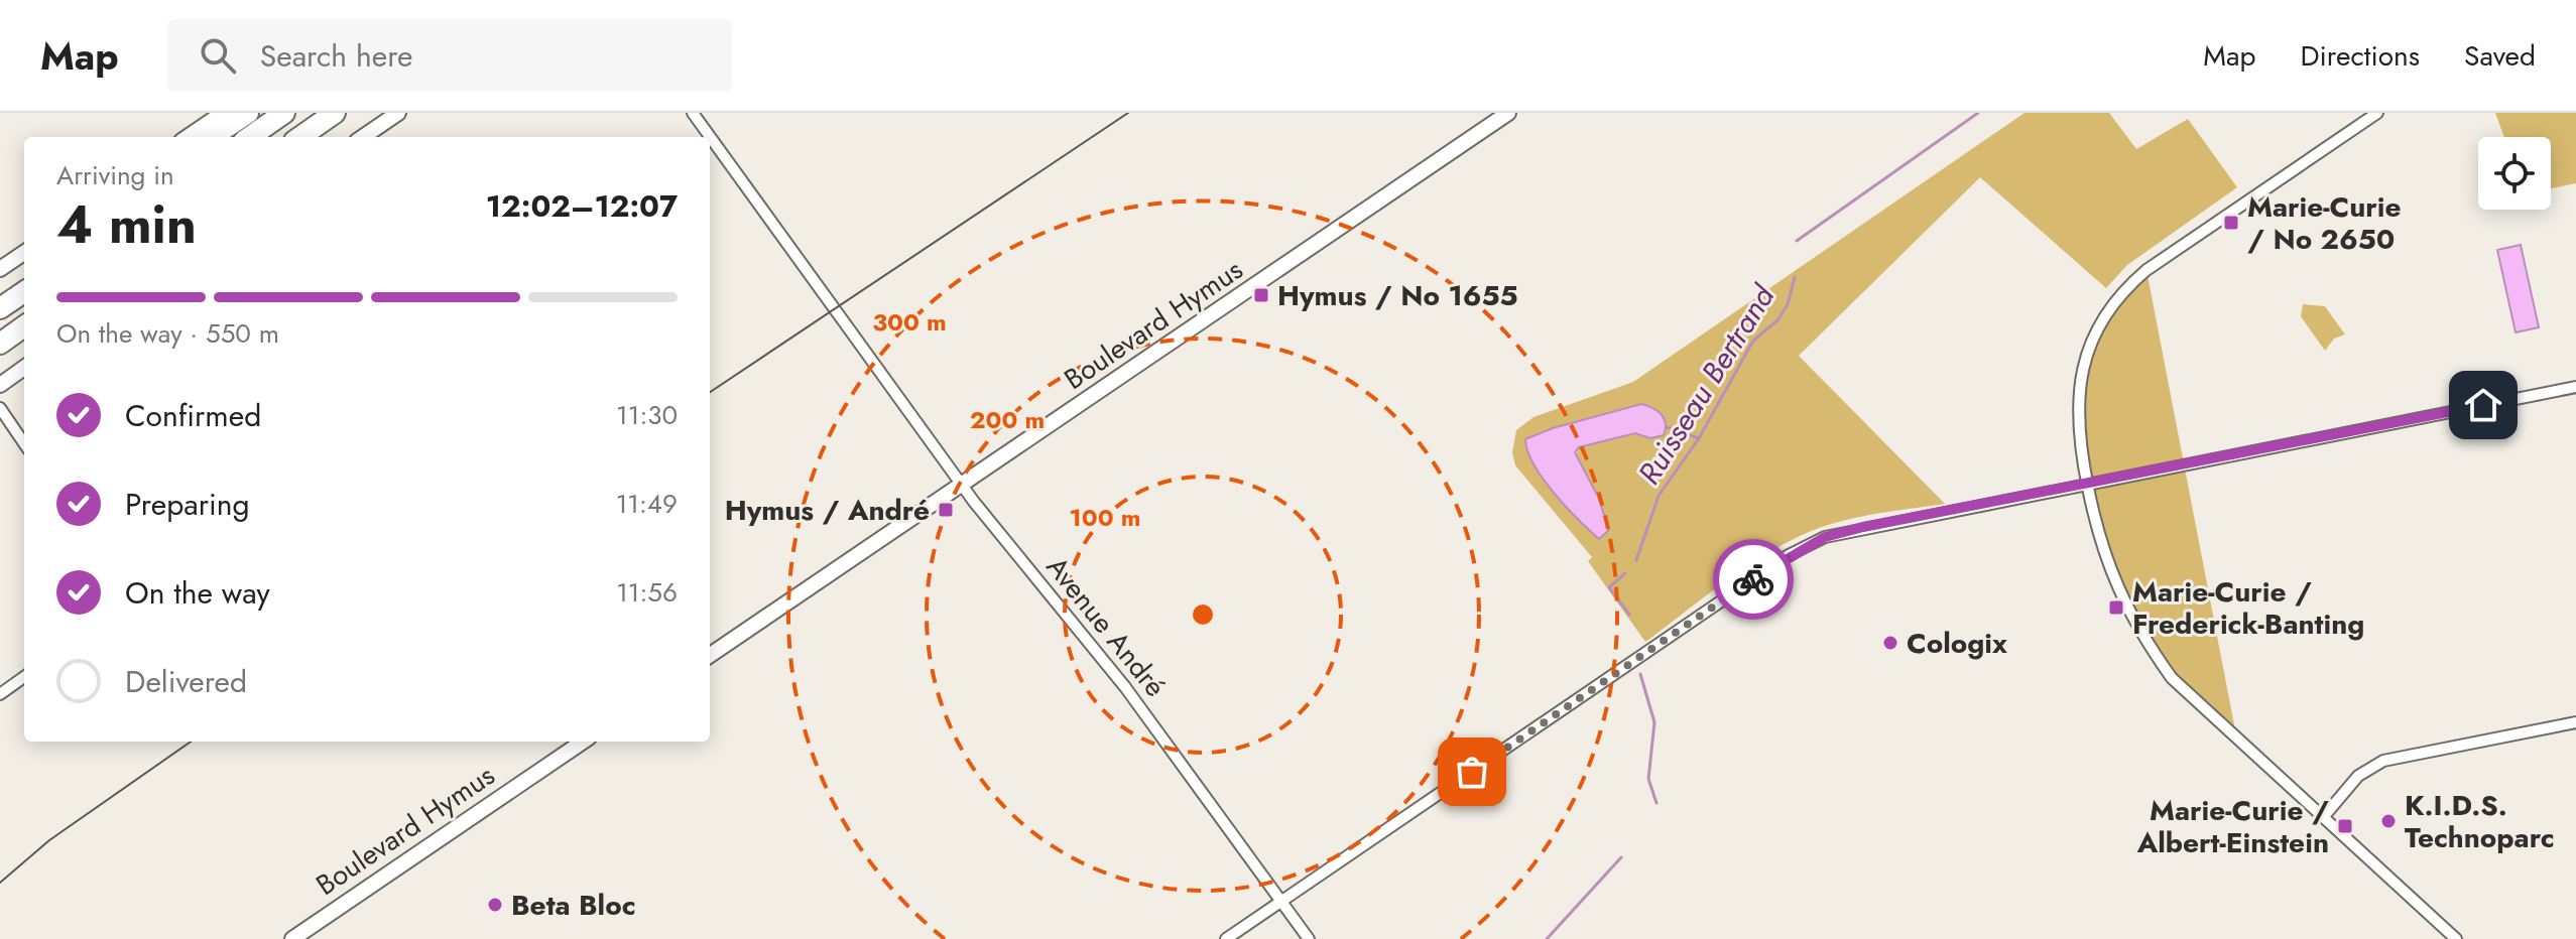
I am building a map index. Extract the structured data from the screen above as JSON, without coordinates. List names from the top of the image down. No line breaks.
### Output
{"streets":{"street":["Boulevard Hymus","Avenue André"]},"crossings":[["Boulevard Hymus","Avenue André"]],"water":["Ruisseau Bertrand"],"places":{"transit":["Marie-Curie / No 2650","Hymus / No 1655","Hymus / André","Marie-Curie / Frederick-Banting","Marie-Curie / Albert-Einstein"],"other":["Cologix","K.I.D.S. Technoparc","Beta Bloc"]},"page":{"header":"Map","search":"Search here","nav":["Map","Directions","Saved"],"heading":["4 min","Arriving in","12:02–12:07"],"bar":"On the way · 550 m","list":[["Confirmed","11:30"],["Preparing","11:49"],["On the way","11:56"],"Delivered"]},"rings":["300 m","200 m","100 m"]}
